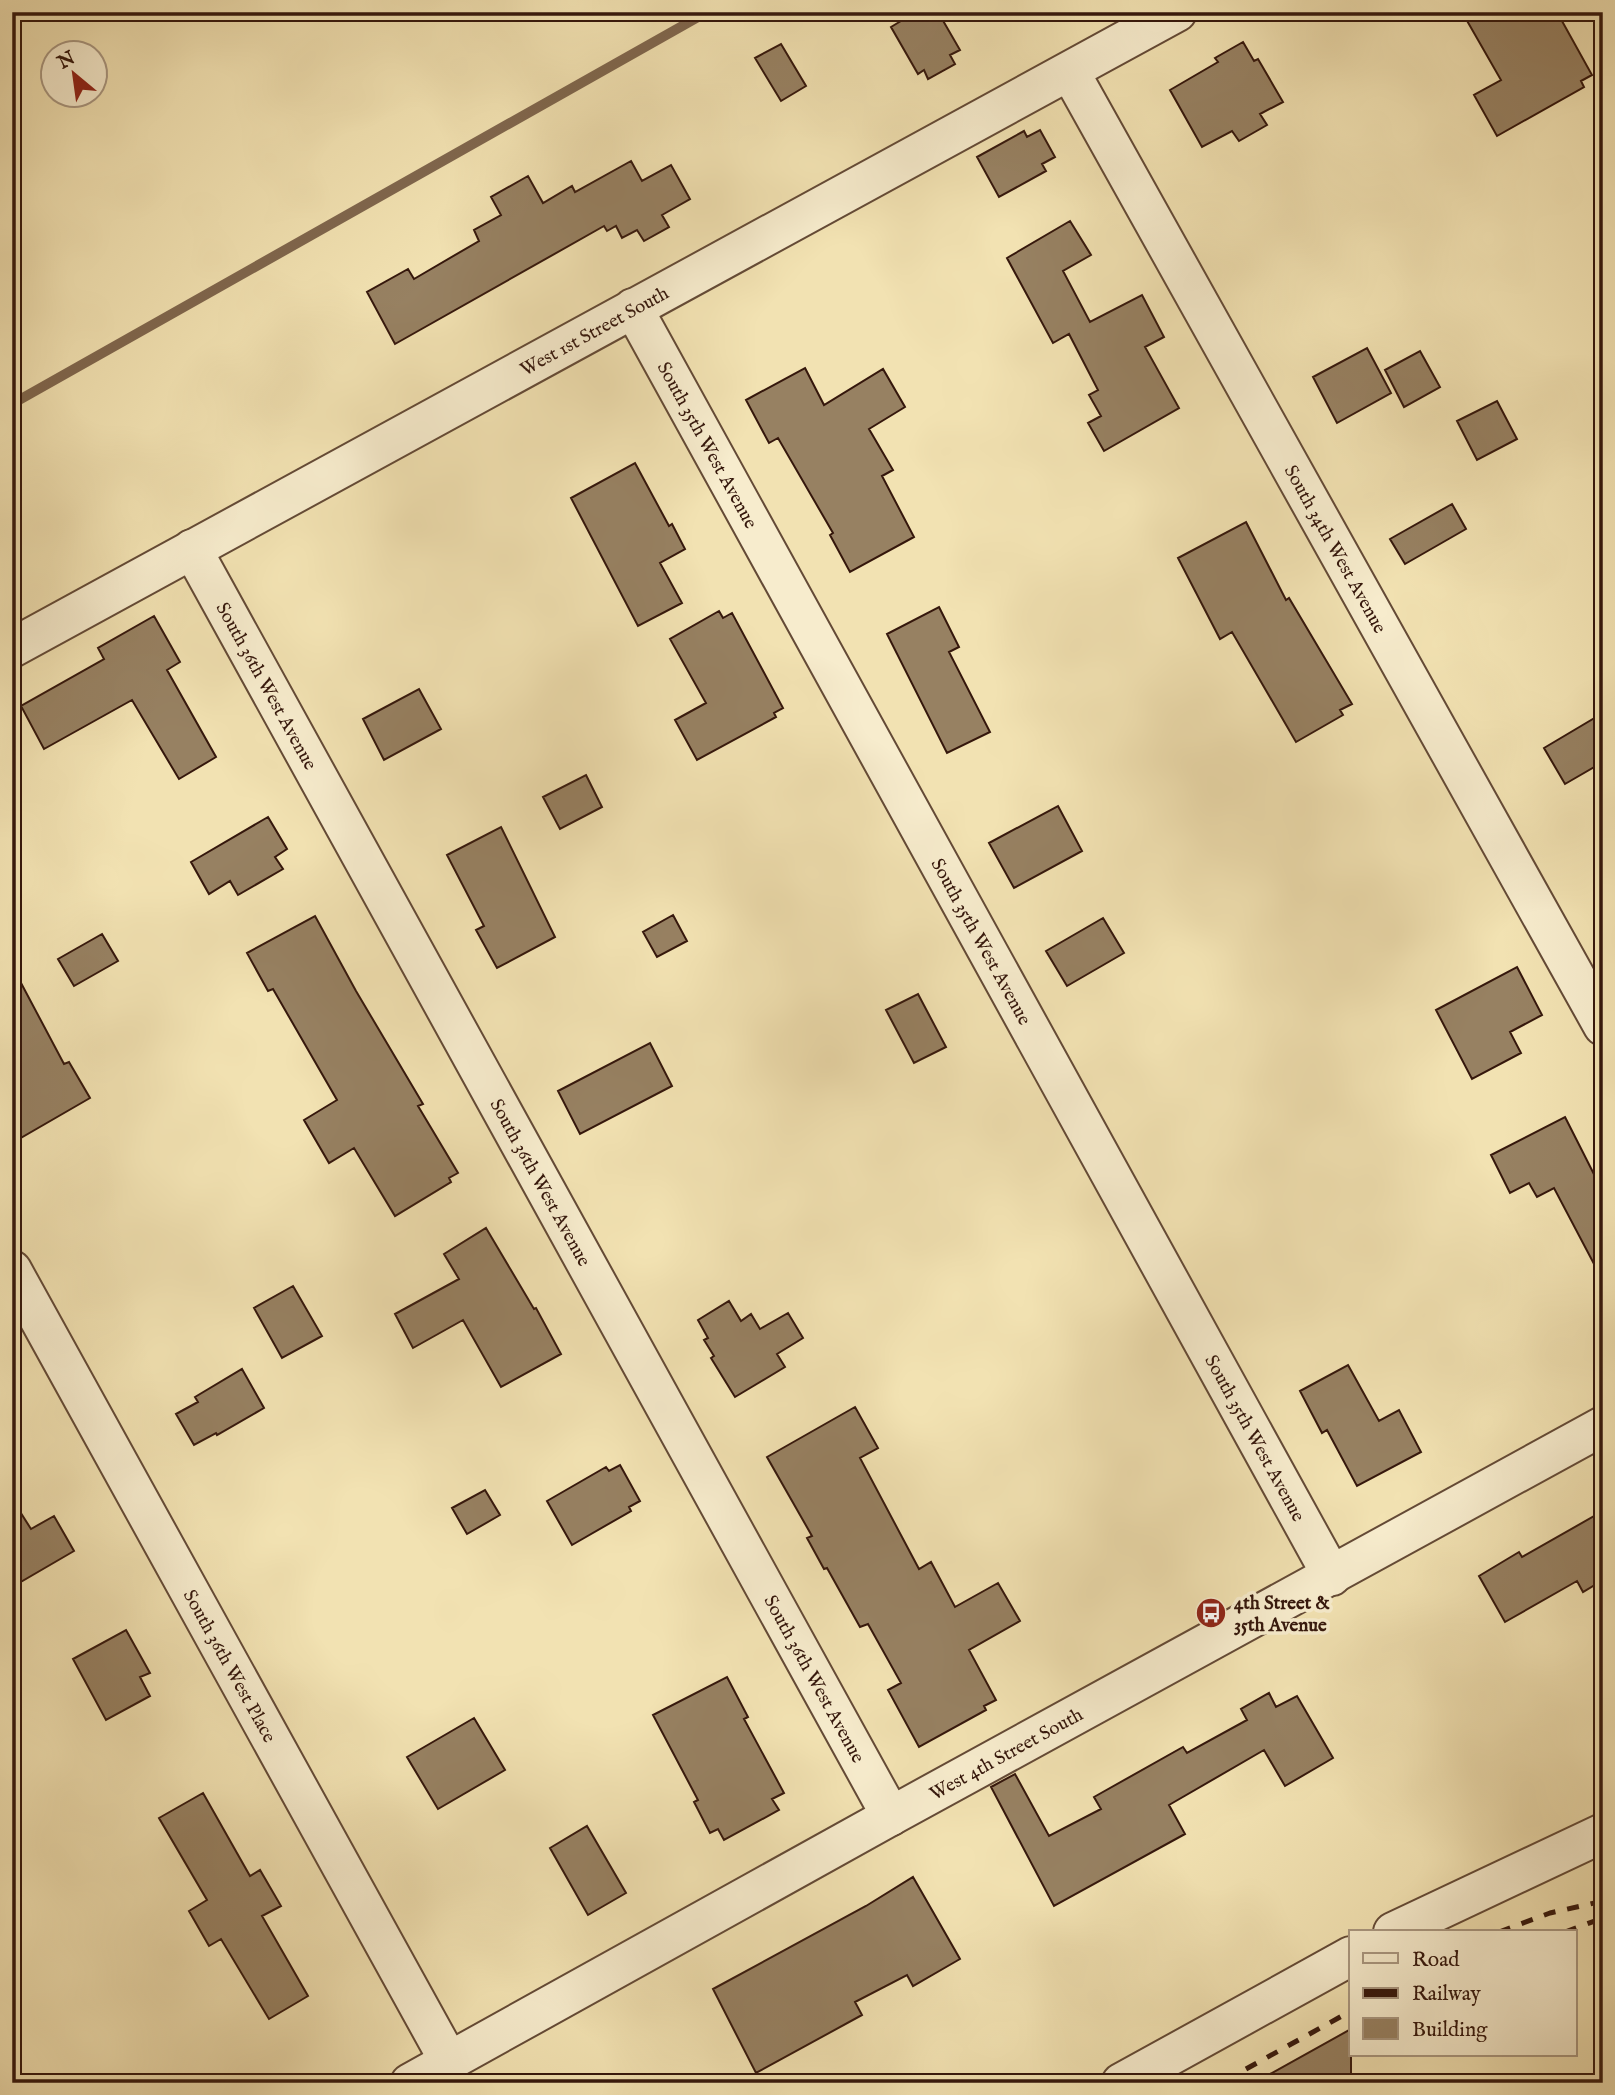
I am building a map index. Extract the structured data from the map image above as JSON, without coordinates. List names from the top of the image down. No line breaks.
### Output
{"streets":{"street":["West 1st Street South","South 35th West Avenue","South 34th West Avenue","South 36th West Avenue","South 36th West Place","West 4th Street South"]},"crossings":[["West 1st Street South","South 35th West Avenue"],["West 1st Street South","South 34th West Avenue"],["West 1st Street South","South 36th West Avenue"],["South 35th West Avenue","West 4th Street South"],["South 36th West Avenue","West 4th Street South"],["South 36th West Place","West 4th Street South"]],"places":{"bus stop":["4th Street & 35th Avenue"]},"legend":["Road","Railway","Building"],"north":"top left"}
